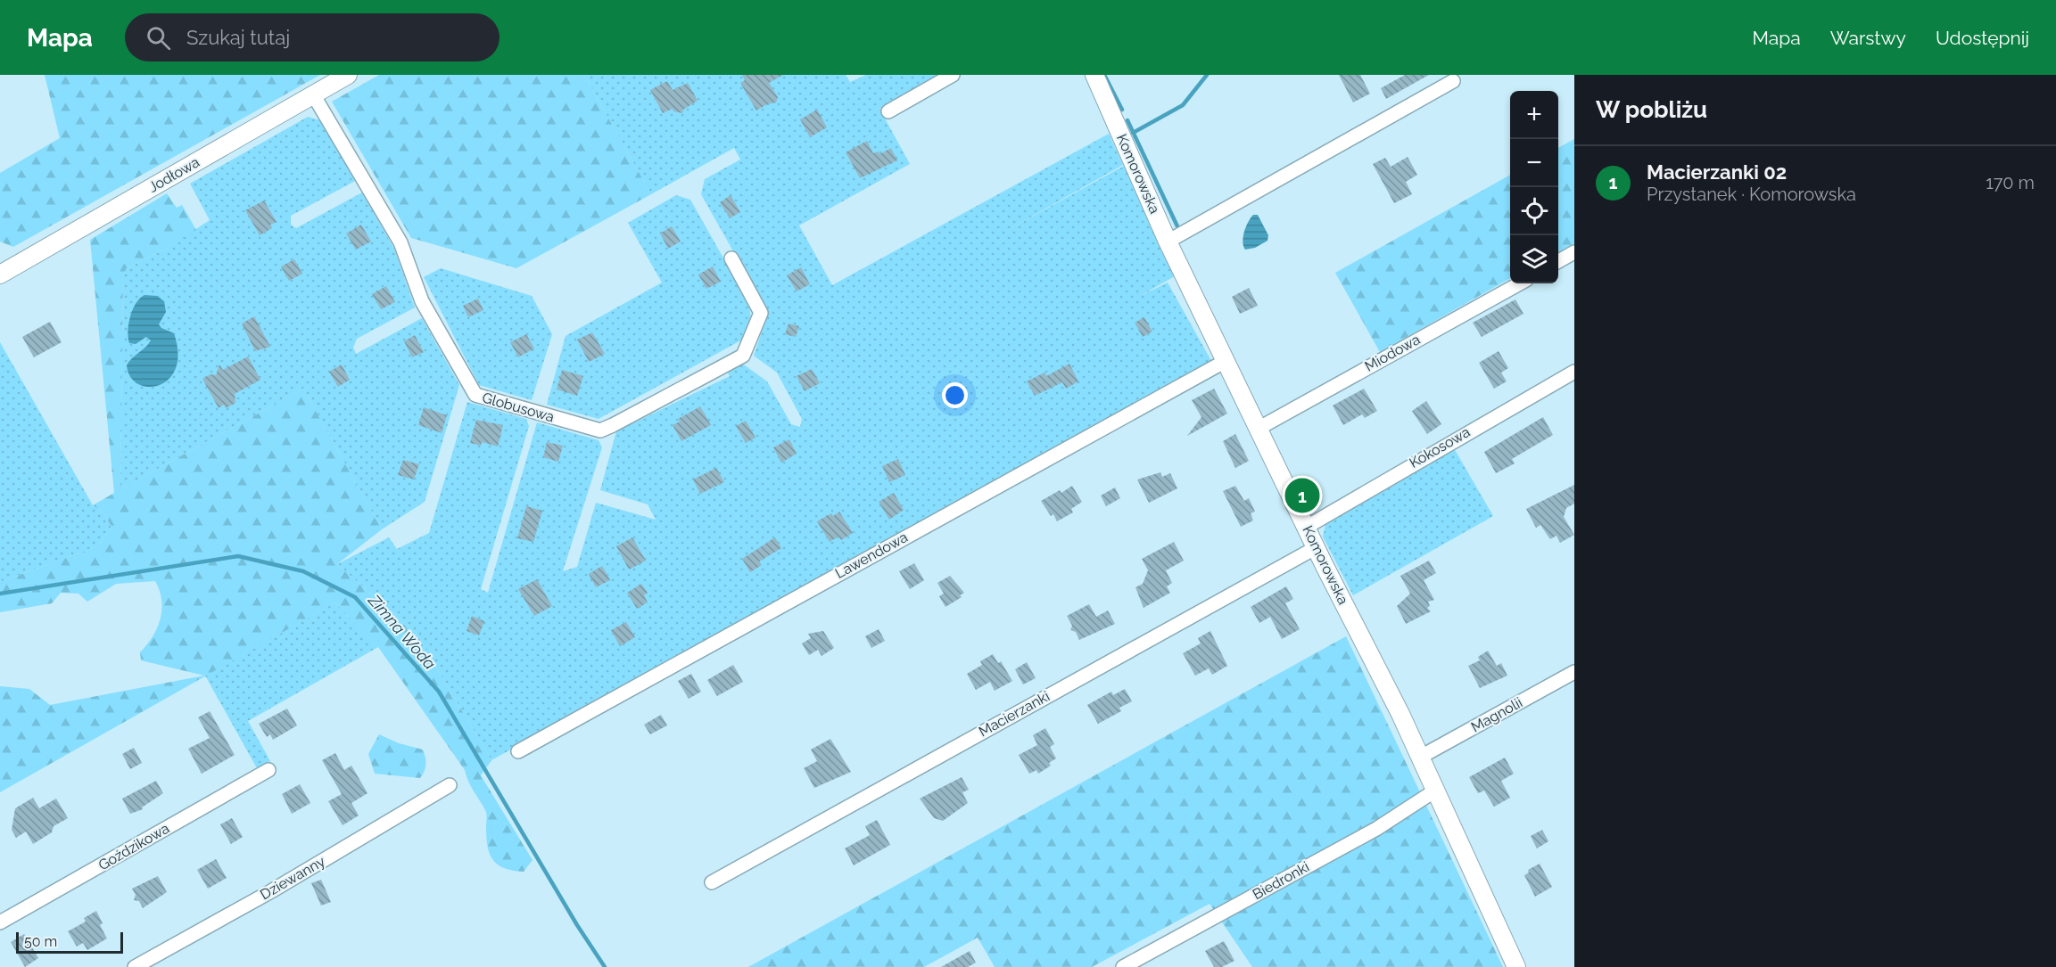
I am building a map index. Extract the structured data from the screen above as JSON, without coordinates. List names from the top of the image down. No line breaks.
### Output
{"streets":{"street":["Komorowska","Jodłowa","Miodowa","Globusowa","Kokosowa","Lawendowa","Macierzanki","Magnolii","Goździkowa","Dziewanny","Biedronki"]},"crossings":[["Komorowska","Miodowa"],["Komorowska","Kokosowa"],["Komorowska","Lawendowa"],["Komorowska","Macierzanki"],["Komorowska","Magnolii"],["Komorowska","Biedronki"],["Jodłowa","Globusowa"]],"water":["Zimna Woda"],"scale_bar":"50 m","page":{"header":"Mapa","search":"Szukaj tutaj","nav":["Mapa","Warstwy","Udostępnij"],"heading":"W pobliżu","map_buttons":["+","−"],"list":[{"mark":"1","name":"Macierzanki 02","note":"Przystanek · Komorowska","value":"170 m"}],"pins":"1","scale":"50 m"}}
